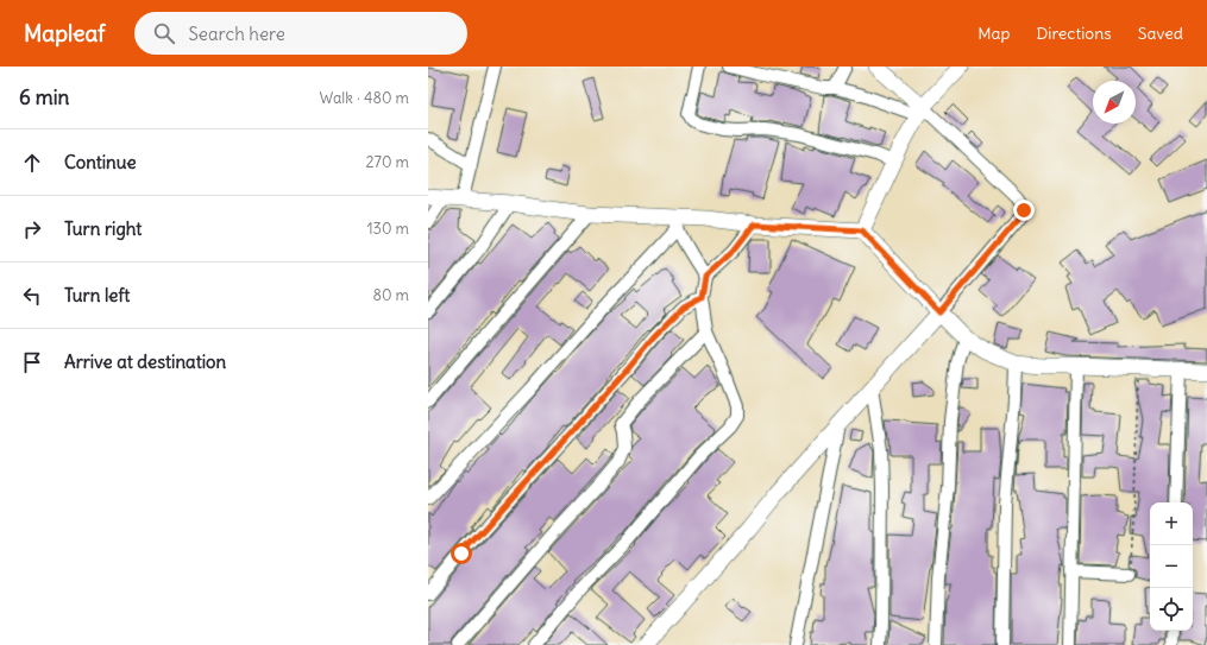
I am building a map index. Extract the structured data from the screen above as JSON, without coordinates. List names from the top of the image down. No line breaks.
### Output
{"north":"bottom left","page":{"header":"Mapleaf","search":"Search here","nav":["Map","Directions","Saved"],"heading":["6 min","Walk · 480 m"],"list":[["Continue","270 m"],["Turn right","130 m"],["Turn left","80 m"],"Arrive at destination"],"map_buttons":["+","−"]}}
